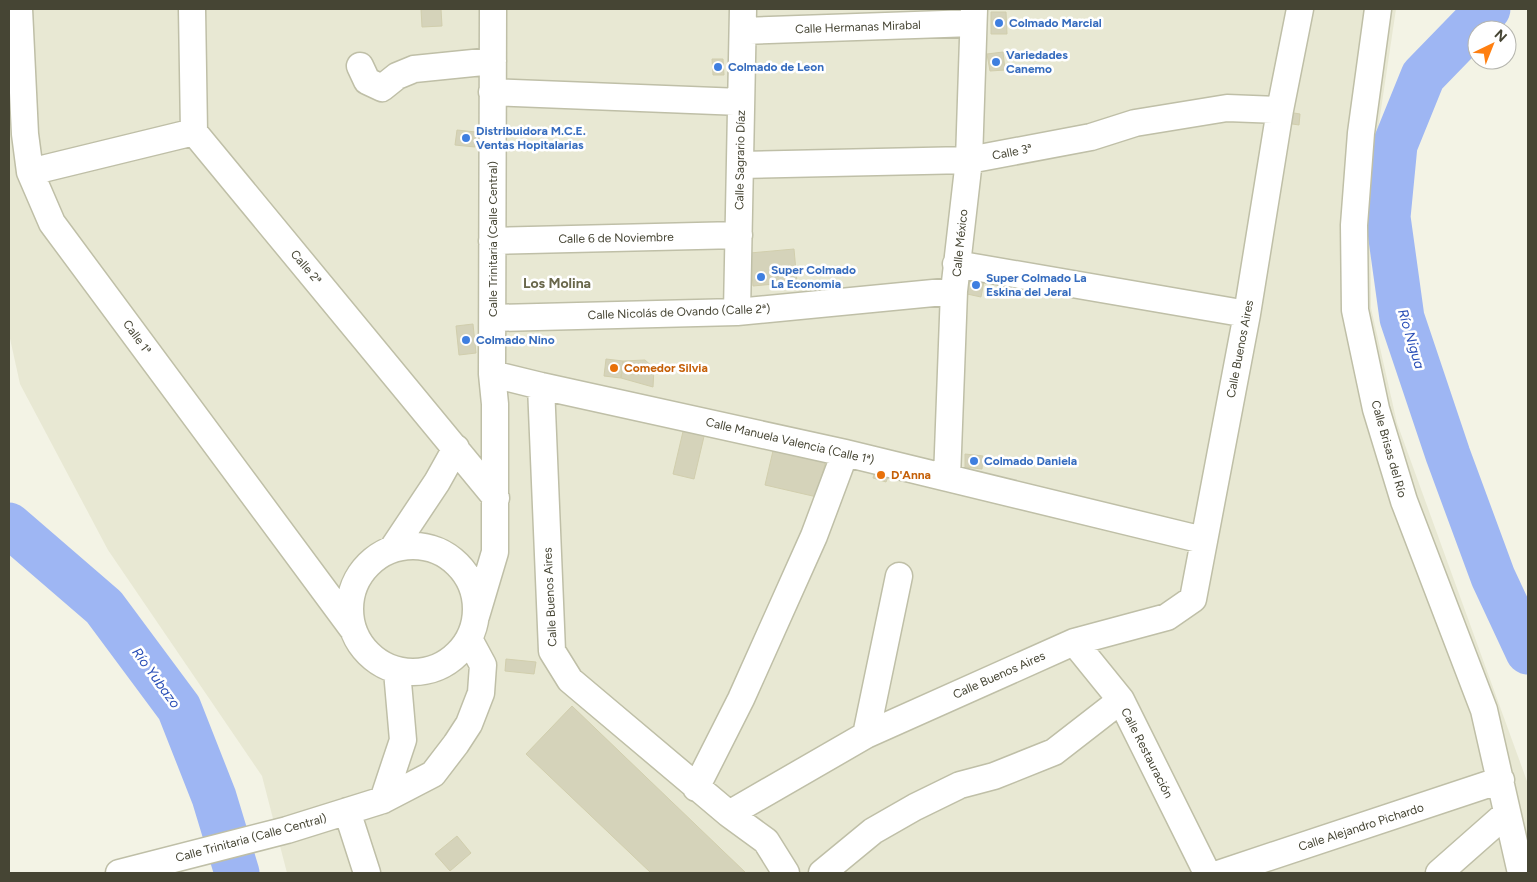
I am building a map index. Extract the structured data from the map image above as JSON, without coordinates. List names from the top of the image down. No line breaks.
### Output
{"streets":{"street":["Calle Hermanas Mirabal","Calle 3ª","Calle Sagrario Díaz","Calle 6 de Noviembre","Calle Trinitaria (Calle Central)","Calle México","Calle 2ª","Calle Nicolás de Ovando (Calle 2ª)","Calle 1ª","Calle Buenos Aires","Calle Manuela Valencia (Calle 1ª)","Calle Brisas del Río","Calle Restauración","Calle Alejandro Pichardo"]},"crossings":[["Calle Hermanas Mirabal","Calle Sagrario Díaz"],["Calle Hermanas Mirabal","Calle México"],["Calle 3ª","Calle Sagrario Díaz"],["Calle 3ª","Calle México"],["Calle 3ª","Calle Buenos Aires"],["Calle Sagrario Díaz","Calle 6 de Noviembre"],["Calle Sagrario Díaz","Calle Nicolás de Ovando (Calle 2ª)"],["Calle 6 de Noviembre","Calle Trinitaria (Calle Central)"],["Calle Trinitaria (Calle Central)","Calle 2ª"],["Calle Trinitaria (Calle Central)","Calle Nicolás de Ovando (Calle 2ª)"],["Calle Trinitaria (Calle Central)","Calle 1ª"],["Calle Trinitaria (Calle Central)","Calle Manuela Valencia (Calle 1ª)"],["Calle México","Calle Nicolás de Ovando (Calle 2ª)"],["Calle México","Calle Manuela Valencia (Calle 1ª)"],["Calle Buenos Aires","Calle Manuela Valencia (Calle 1ª)"],["Calle Buenos Aires","Calle Restauración"],["Calle Brisas del Río","Calle Alejandro Pichardo"]],"districts":["Los Molina"],"water":["Río Nigua","Río Yubazo"],"places":["Colmado Marcial","Variedades Canemo","Colmado de Leon","Distribuidora M.C.E. Ventas Hopitalarias","Super Colmado La Economia","Super Colmado La Eskina del Jeral","Colmado Nino","Comedor Silvia","Colmado Daniela","D'Anna"],"north":"top right"}
